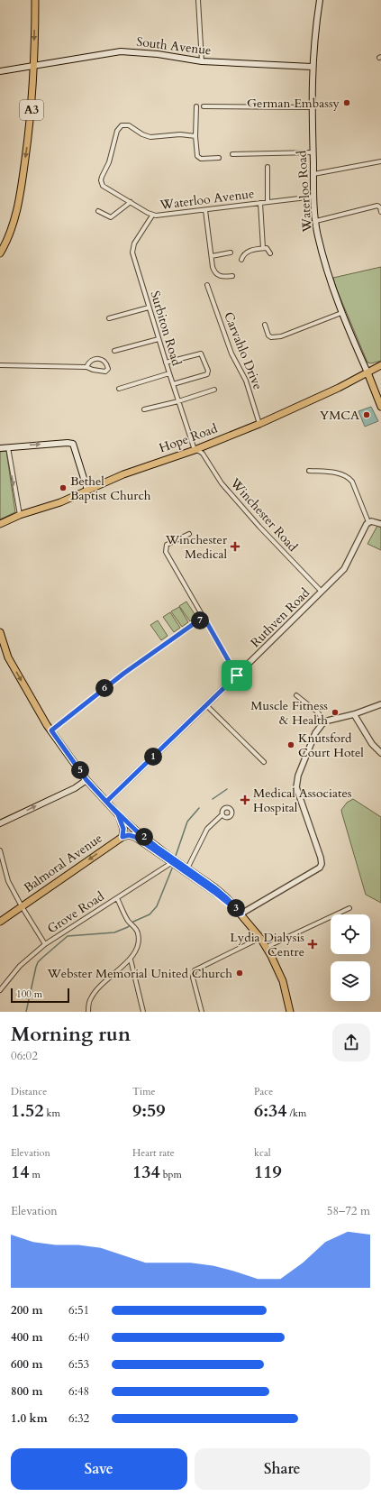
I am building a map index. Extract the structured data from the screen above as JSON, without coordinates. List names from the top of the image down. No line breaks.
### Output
{"streets":{"main road":["South Avenue","A3","Waterloo Road","Hope Road","Balmoral Avenue"],"street":["Waterloo Avenue","Surbiton Road","Carvahlo Drive","Winchester Road","Ruthven Road","Grove Road"]},"crossings":[["South Avenue","A3"],["South Avenue","Waterloo Road"],["Waterloo Road","Waterloo Avenue"],["Waterloo Road","Hope Road"],["Waterloo Avenue","Surbiton Road"],["Surbiton Road","Hope Road"],["Surbiton Road","Winchester Road"],["Carvahlo Drive","Hope Road"],["Hope Road","Winchester Road"],["Winchester Road","Ruthven Road"]],"one_way":["Balmoral Avenue"],"places":{"other":["German Embassy","YMCA","Bethel Baptist Church","Muscle Fitness & Health","Knutsford Court Hotel","Webster Memorial United Church"],"health":["Winchester Medical","Medical Associates Hospital","Lydia Dialysis Centre"]},"scale_bar":"100 m","page":{"pins":["7","6","1","5","2","3"],"scale":"100 m","heading":["Morning run","06:02"],"stats":[["Distance","1.52 km"],["Time","9:59"],["Pace","6:34 /km"],["Elevation","14 m"],["Heart rate","134 bpm"],["kcal","119"]],"chart":["Elevation","58–72 m"],"list":[{"name":"200 m","note":"6:51"},{"name":"400 m","note":"6:40"},{"name":"600 m","note":"6:53"},{"name":"800 m","note":"6:48"},{"name":"1.0 km","note":"6:32"}],"buttons":["Save","Share"]}}
